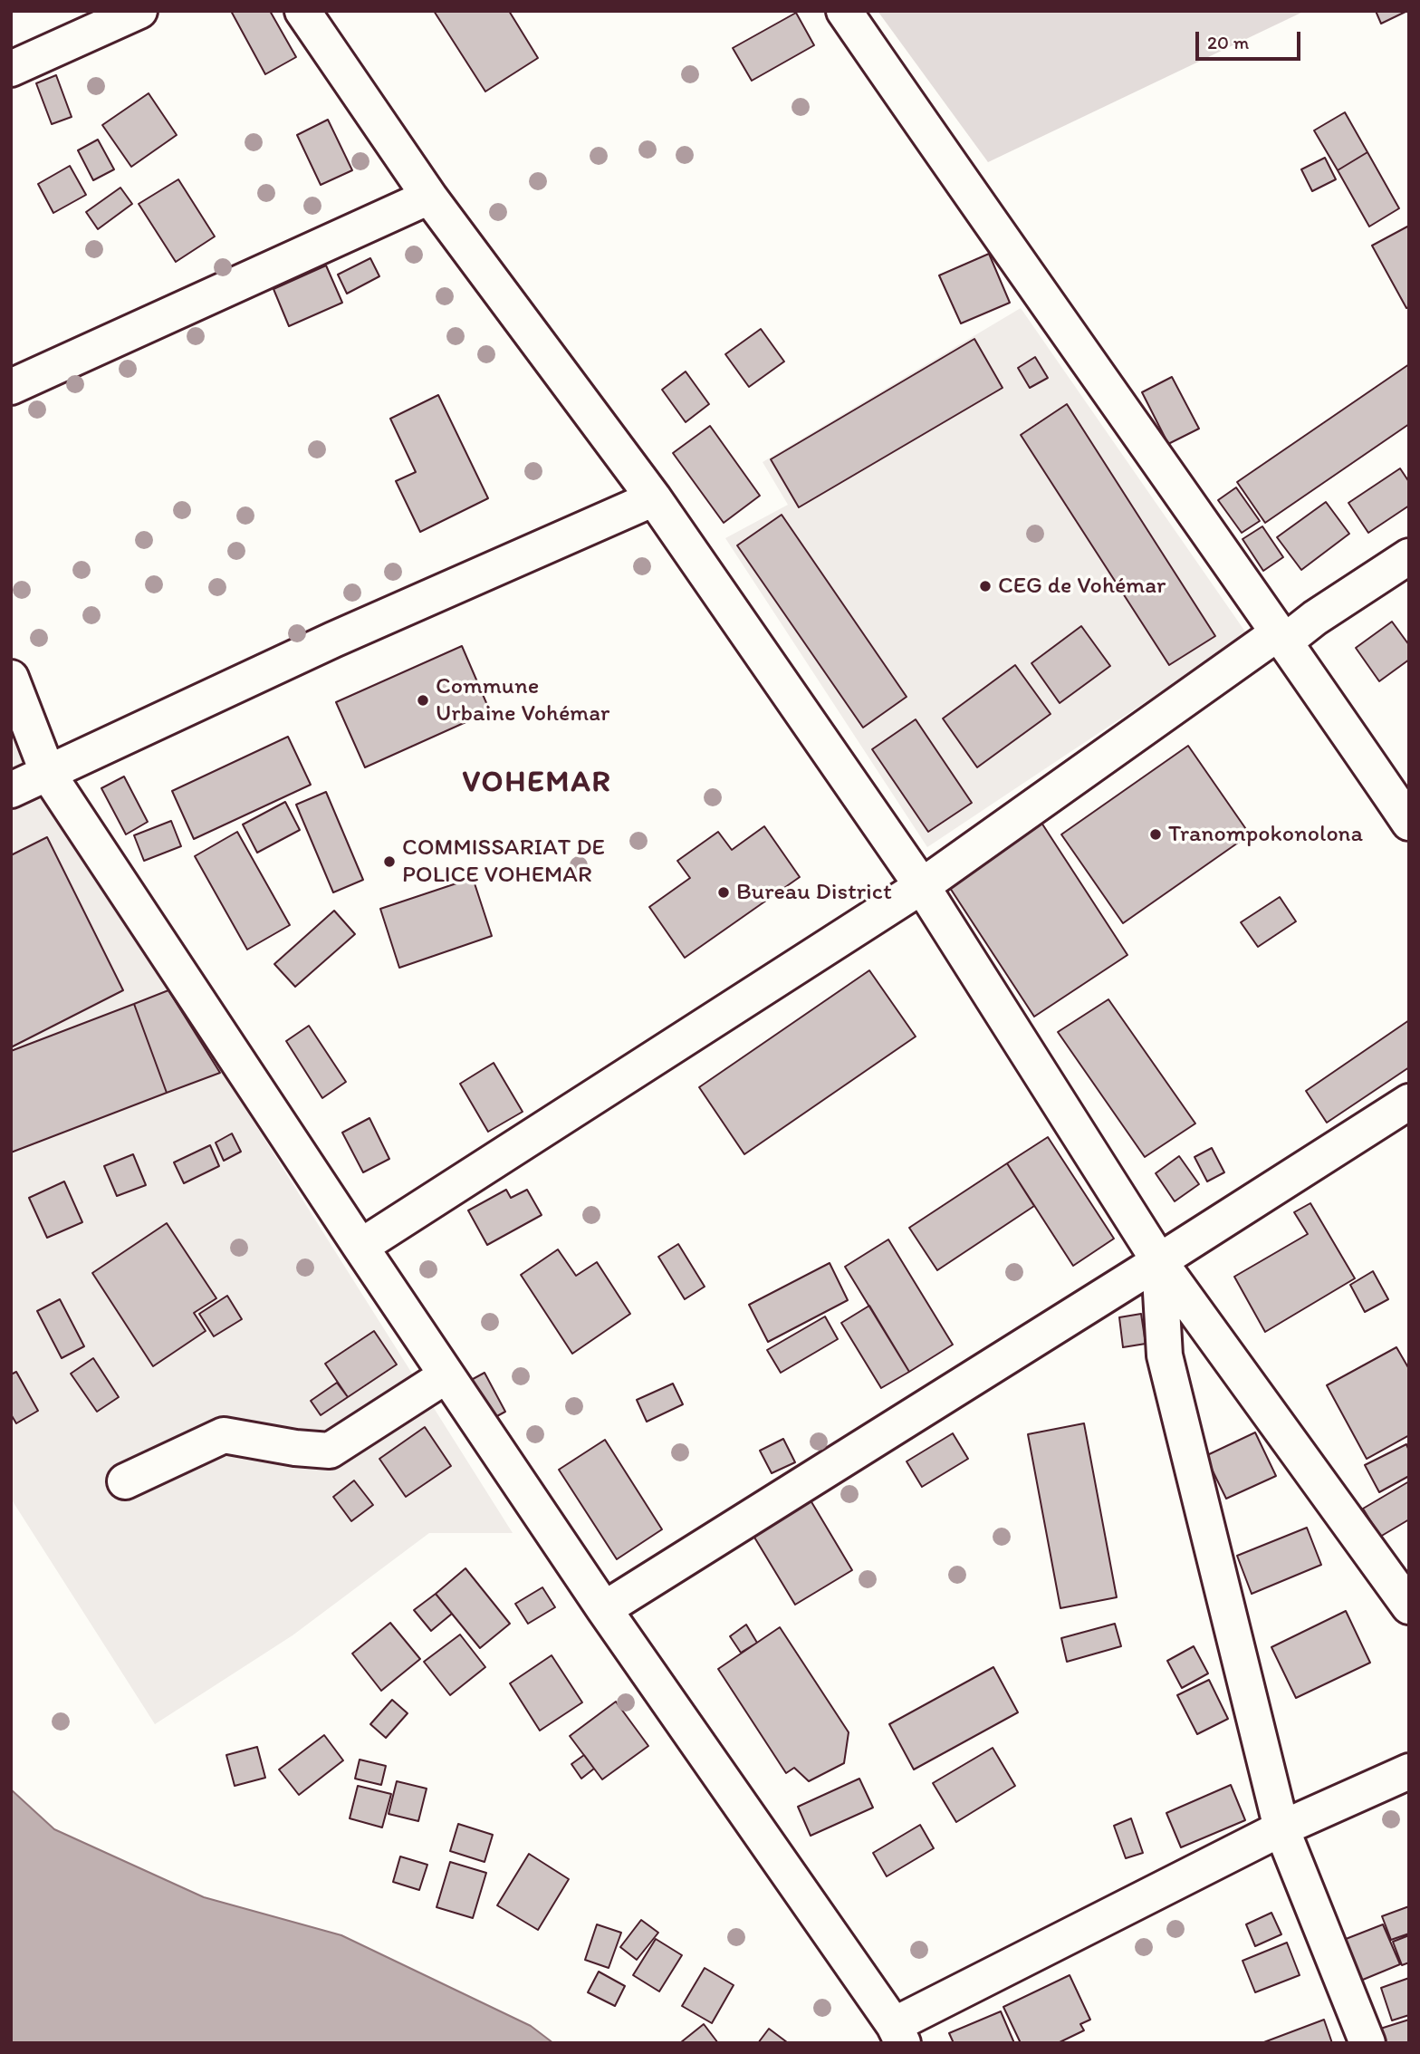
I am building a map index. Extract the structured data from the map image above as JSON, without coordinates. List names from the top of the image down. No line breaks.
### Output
{"districts":["VOHEMAR"],"places":["CEG de Vohémar","Commune Urbaine Vohémar","Tranompokonolona","COMMISSARIAT DE POLICE VOHEMAR","Bureau District"],"scale_bar":"20 m"}
